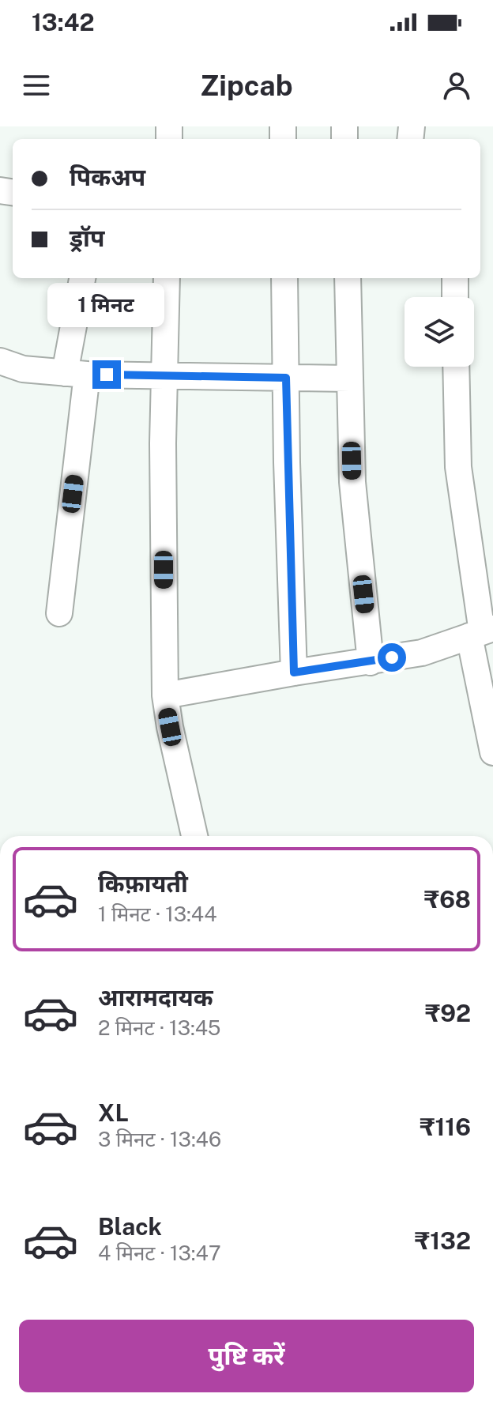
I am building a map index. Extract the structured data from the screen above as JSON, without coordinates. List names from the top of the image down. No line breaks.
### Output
{"page":{"status":"13:42","header":"Zipcab","banner":["पिकअप","ड्रॉप"],"bubble":"1 मिनट","list":[{"name":"किफ़ायती","note":"1 मिनट · 13:44","value":"₹68"},{"name":"आरामदायक","note":"2 मिनट · 13:45","value":"₹92"},{"name":"XL","note":"3 मिनट · 13:46","value":"₹116"},{"name":"Black","note":"4 मिनट · 13:47","value":"₹132"}],"buttons":"पुष्टि करें"}}
